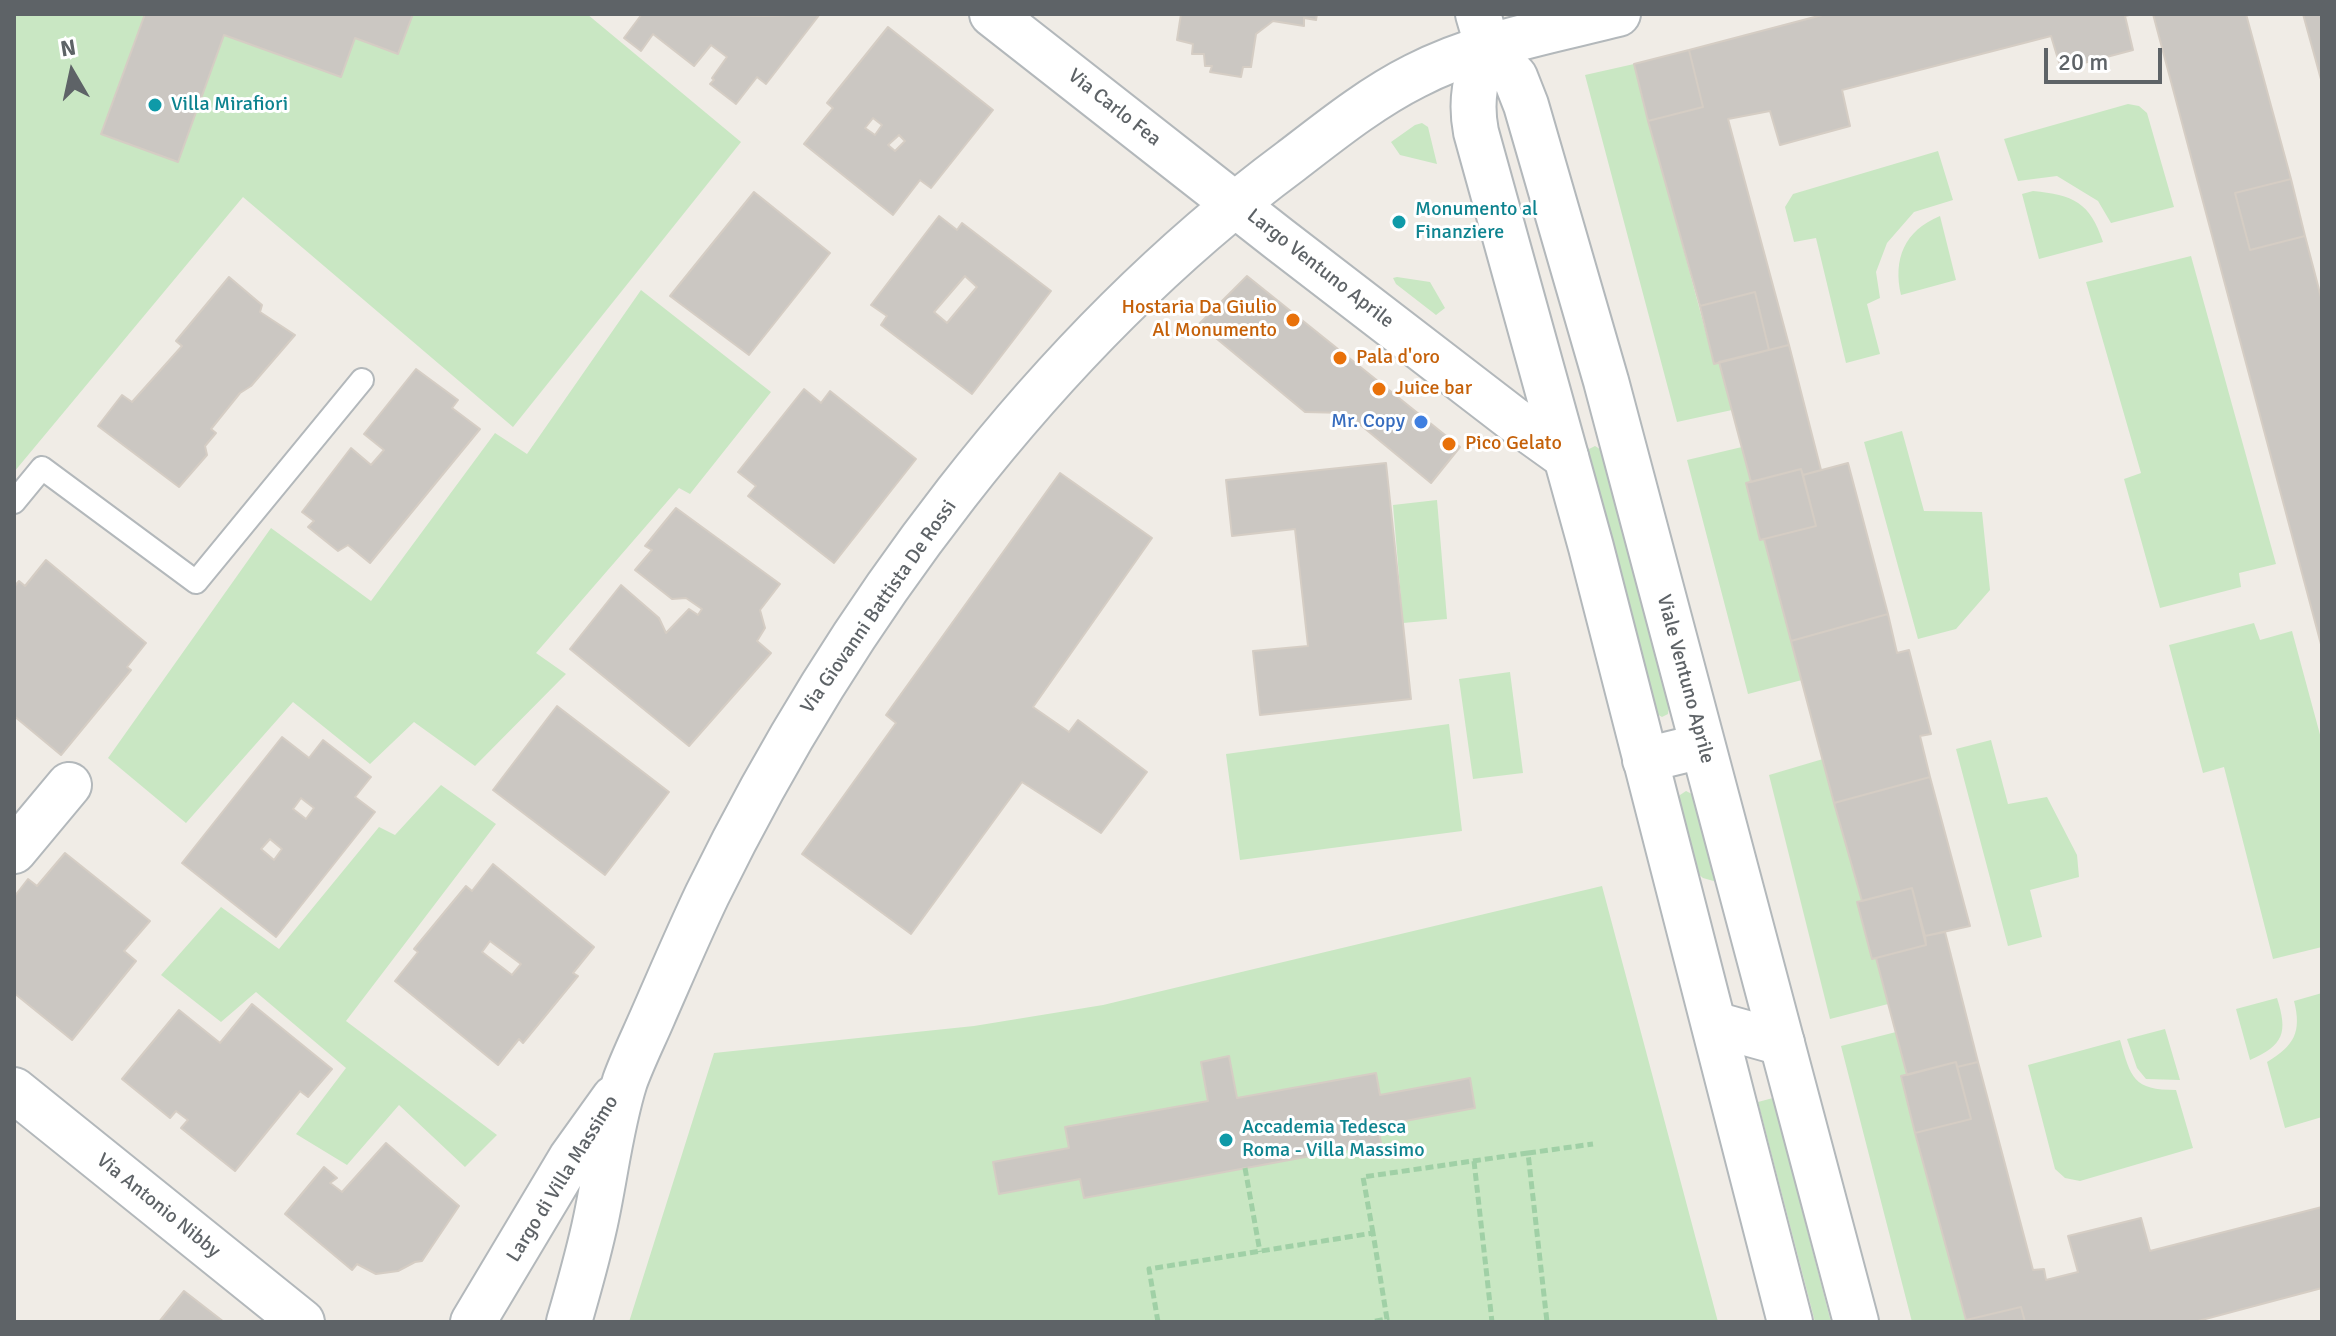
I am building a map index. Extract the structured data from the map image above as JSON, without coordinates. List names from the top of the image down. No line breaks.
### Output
{"streets":{"street":["Via Carlo Fea","Largo Ventuno Aprile","Via Giovanni Battista De Rossi","Viale Ventuno Aprile","Largo di Villa Massimo","Via Antonio Nibby"]},"crossings":[["Via Carlo Fea","Largo Ventuno Aprile"],["Via Carlo Fea","Via Giovanni Battista De Rossi"],["Largo Ventuno Aprile","Via Giovanni Battista De Rossi"],["Largo Ventuno Aprile","Viale Ventuno Aprile"],["Via Giovanni Battista De Rossi","Largo di Villa Massimo"]],"places":["Villa Mirafiori","Monumento al Finanziere","Hostaria Da Giulio Al Monumento","Pala d'oro","Juice bar","Mr. Copy","Pico Gelato","Accademia Tedesca Roma - Villa Massimo"],"scale_bar":"20 m","north":"top"}
